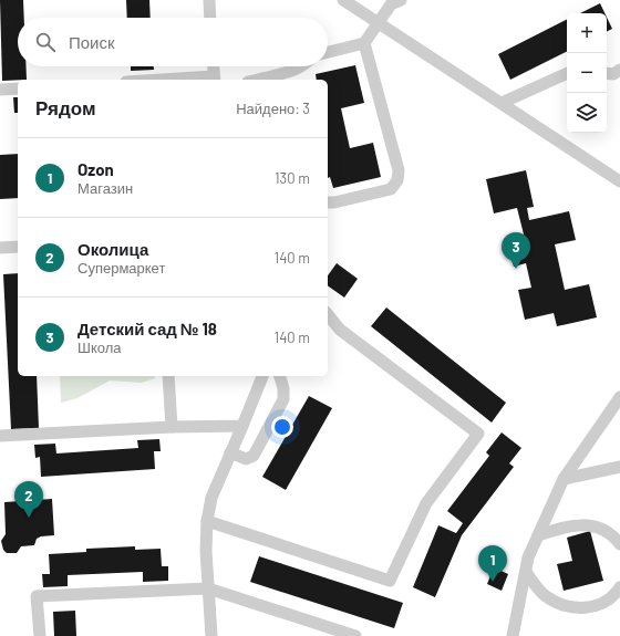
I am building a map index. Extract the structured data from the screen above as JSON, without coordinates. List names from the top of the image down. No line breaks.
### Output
{"page":{"map_buttons":["+","−"],"search":"Поиск","heading":["Рядом","Найдено: 3"],"list":[{"mark":"1","name":"Ozon","note":"Магазин","value":"130 m"},{"mark":"2","name":"Околица","note":"Супермаркет","value":"140 m"},{"mark":"3","name":"Детский сад № 18","note":"Школа","value":"140 m"}],"pins":["3","2","1"]}}
